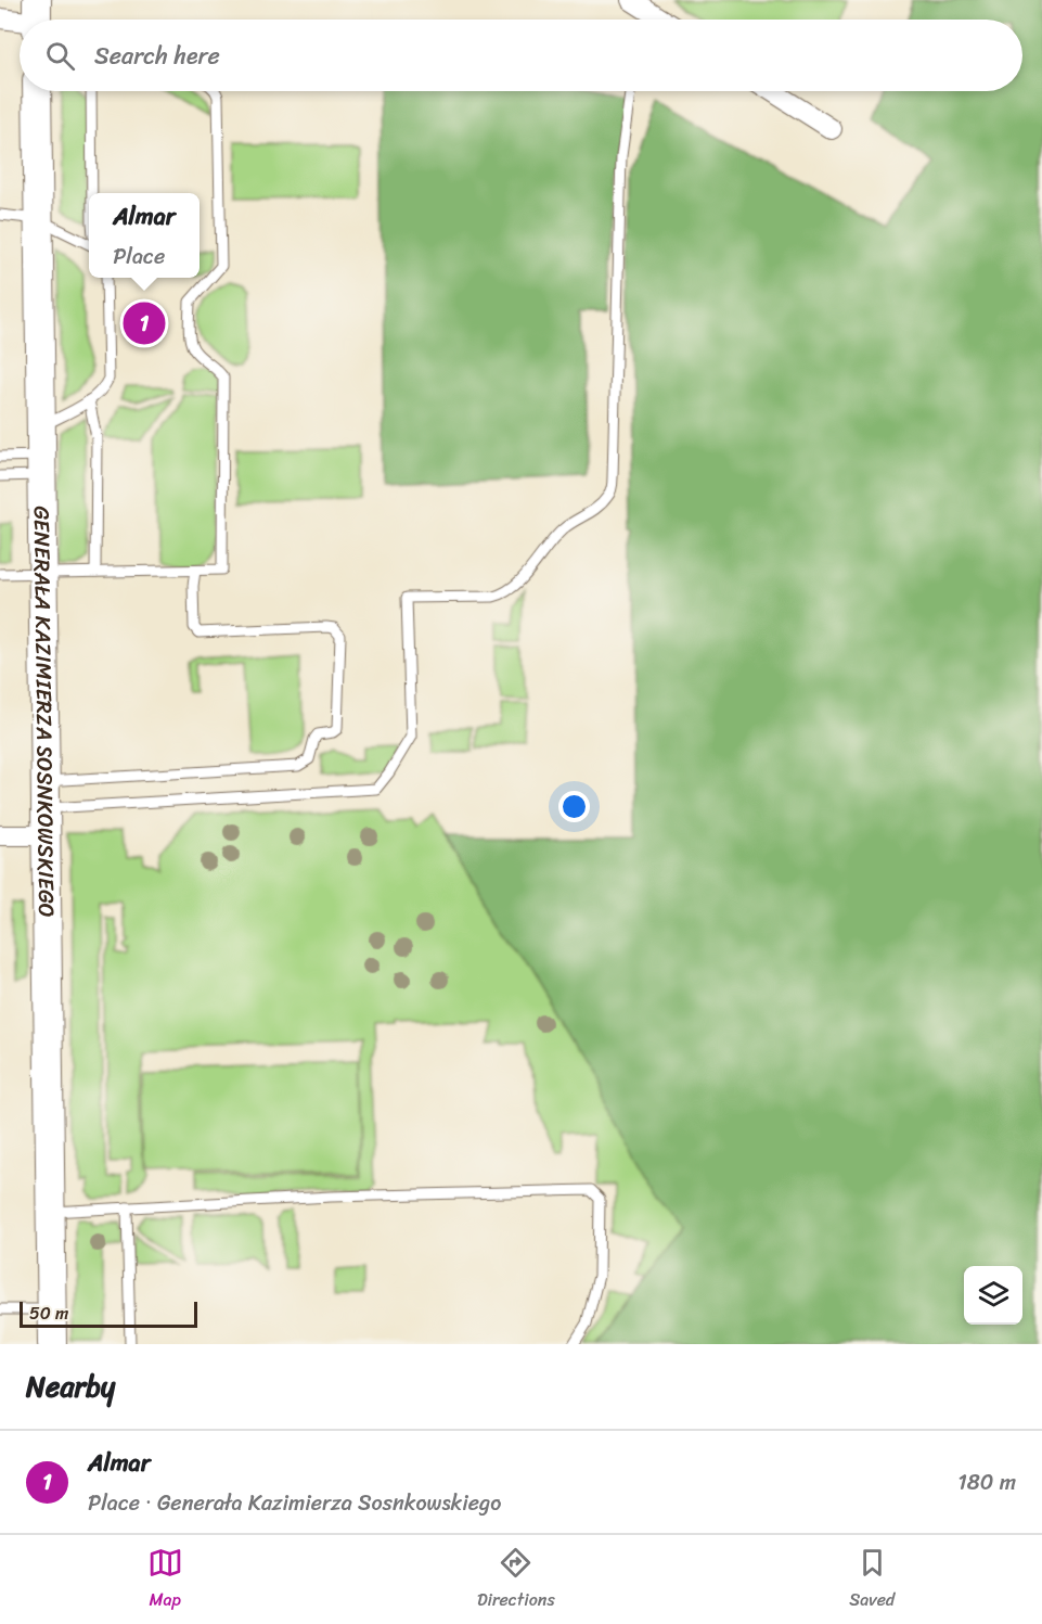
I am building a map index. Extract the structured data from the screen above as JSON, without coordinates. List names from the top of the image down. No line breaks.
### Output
{"streets":{"street":["GENERAŁA KAZIMIERZA SOSNKOWSKIEGO"]},"scale_bar":"50 m","page":{"search":"Search here","popup":["Almar","Place"],"pins":"1","scale":"50 m","heading":"Nearby","list":[{"mark":"1","name":"Almar","note":"Place · Generała Kazimierza Sosnkowskiego","value":"180 m"}],"nav":["Map","Directions","Saved"]}}
